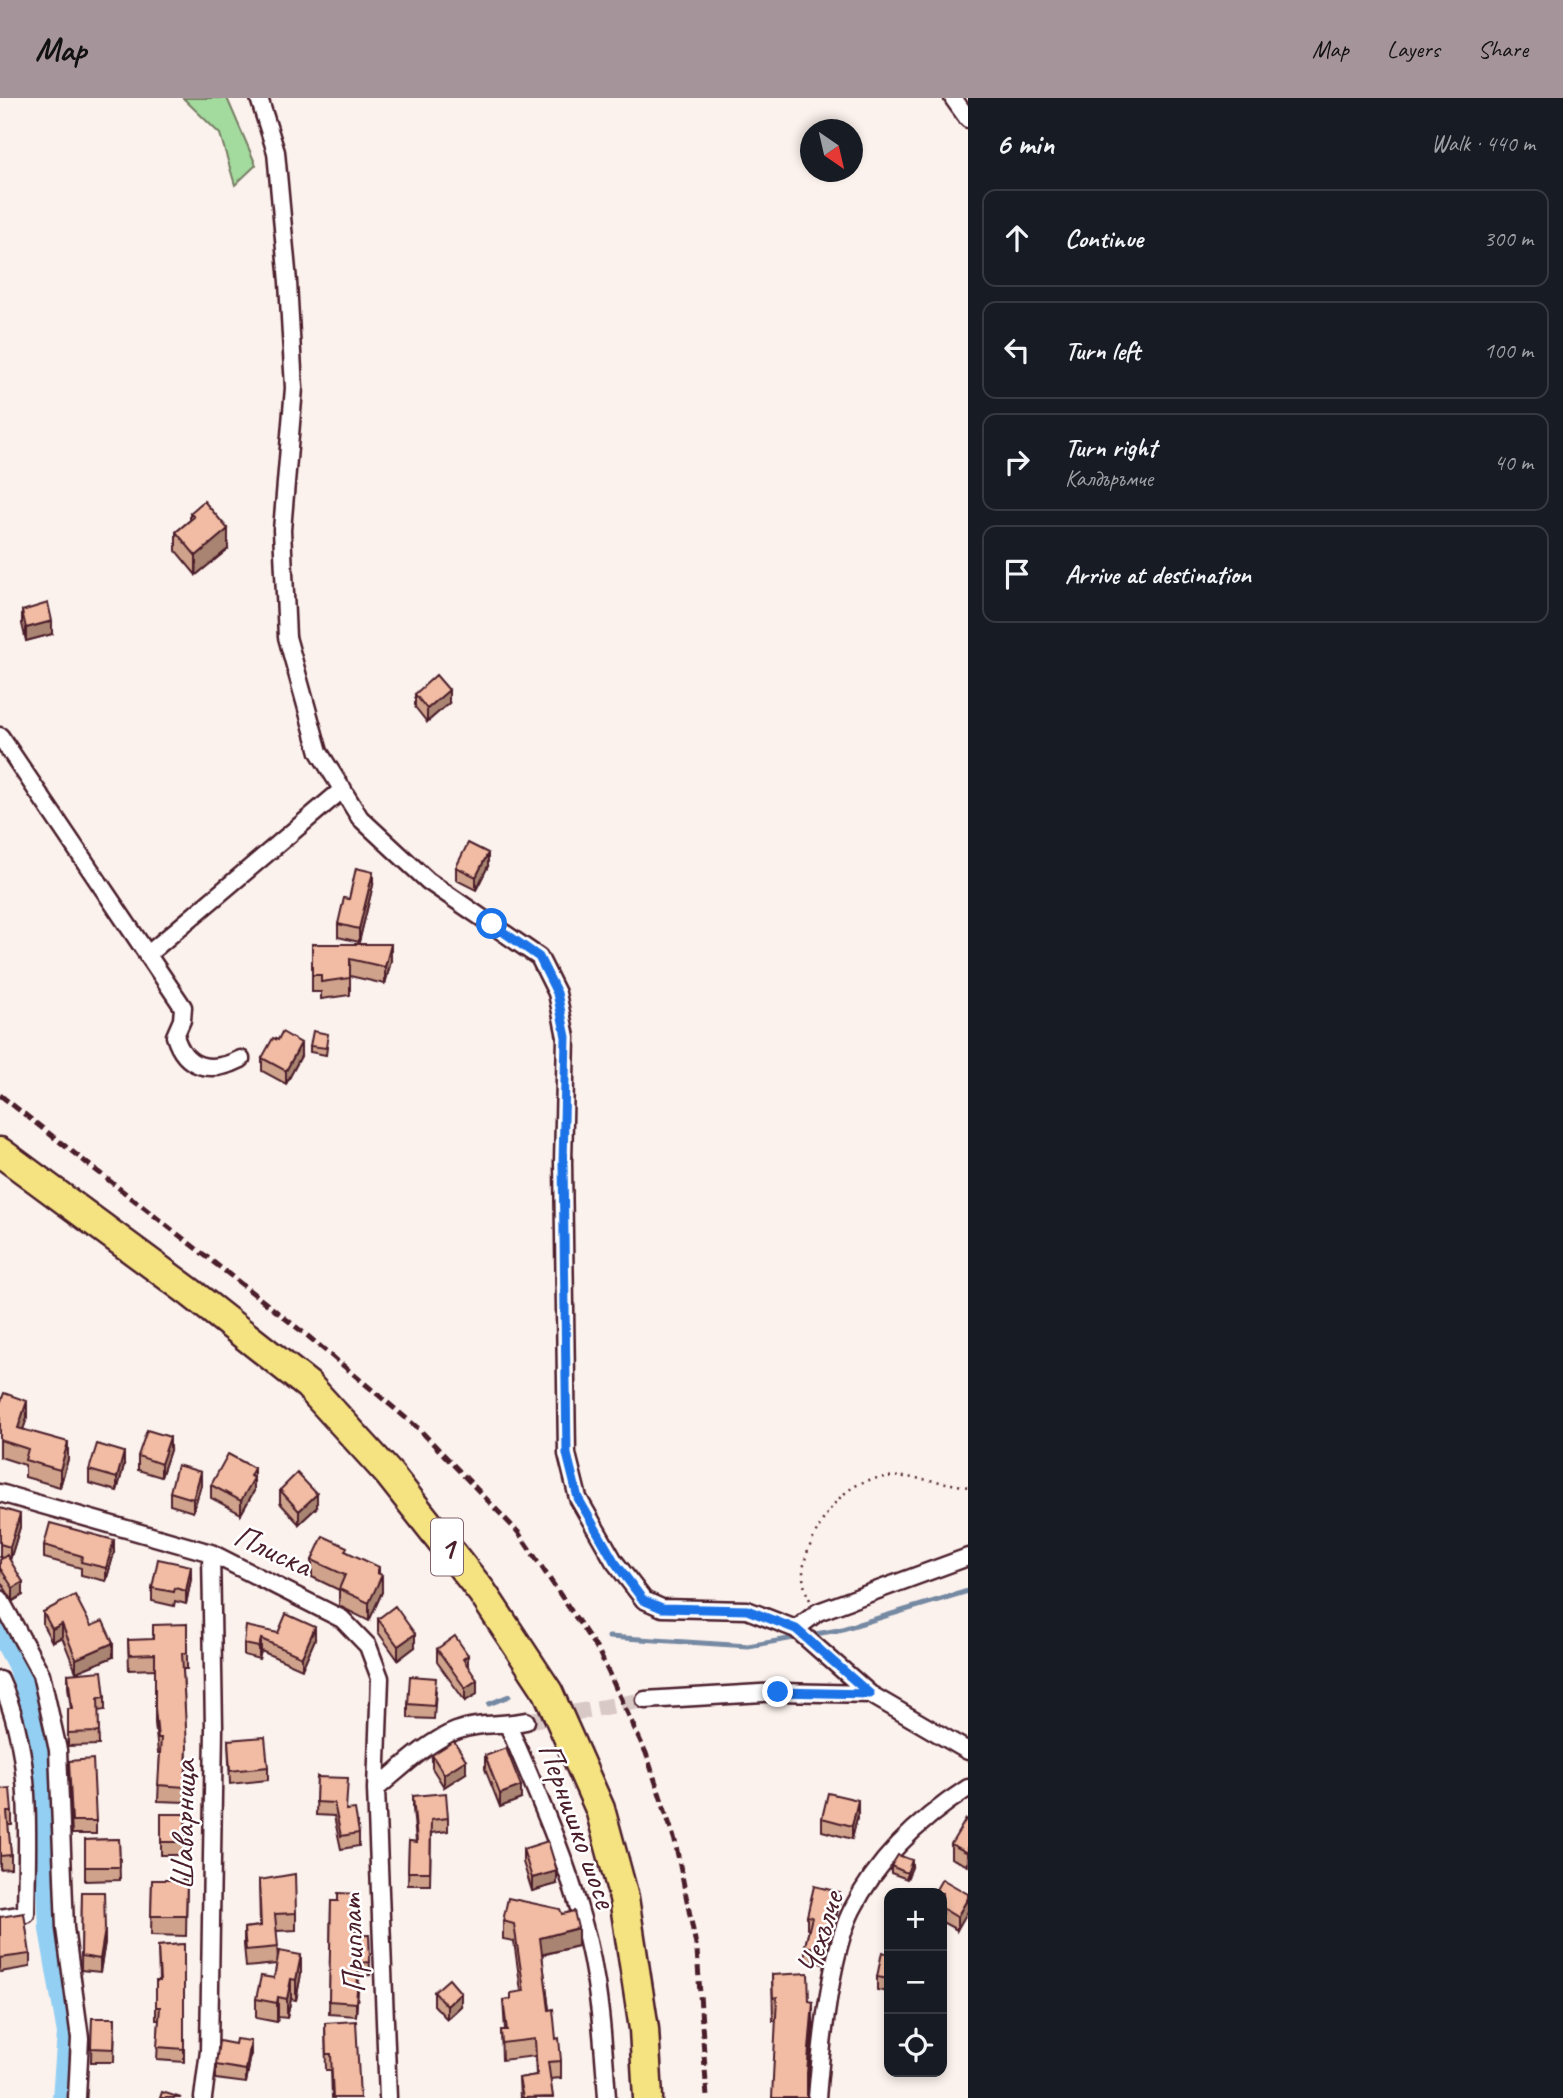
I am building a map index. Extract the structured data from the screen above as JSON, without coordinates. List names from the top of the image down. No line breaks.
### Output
{"streets":{"highway":["1"],"street":["Плиска","Шаварница","Пернишко шосе","Чехълче","Приплат"]},"crossings":[["Плиска","Шаварница"],["Плиска","Пернишко шосе"],["Плиска","Приплат"],["Пернишко шосе","Приплат"]],"north":"bottom right","page":{"header":"Map","nav":["Map","Layers","Share"],"heading":["6 min","Walk · 440 m"],"list":[["Continue","300 m"],["Turn left","100 m"],["Turn right","Калдъръмче","40 m"],"Arrive at destination"],"map_buttons":["+","−"]}}
